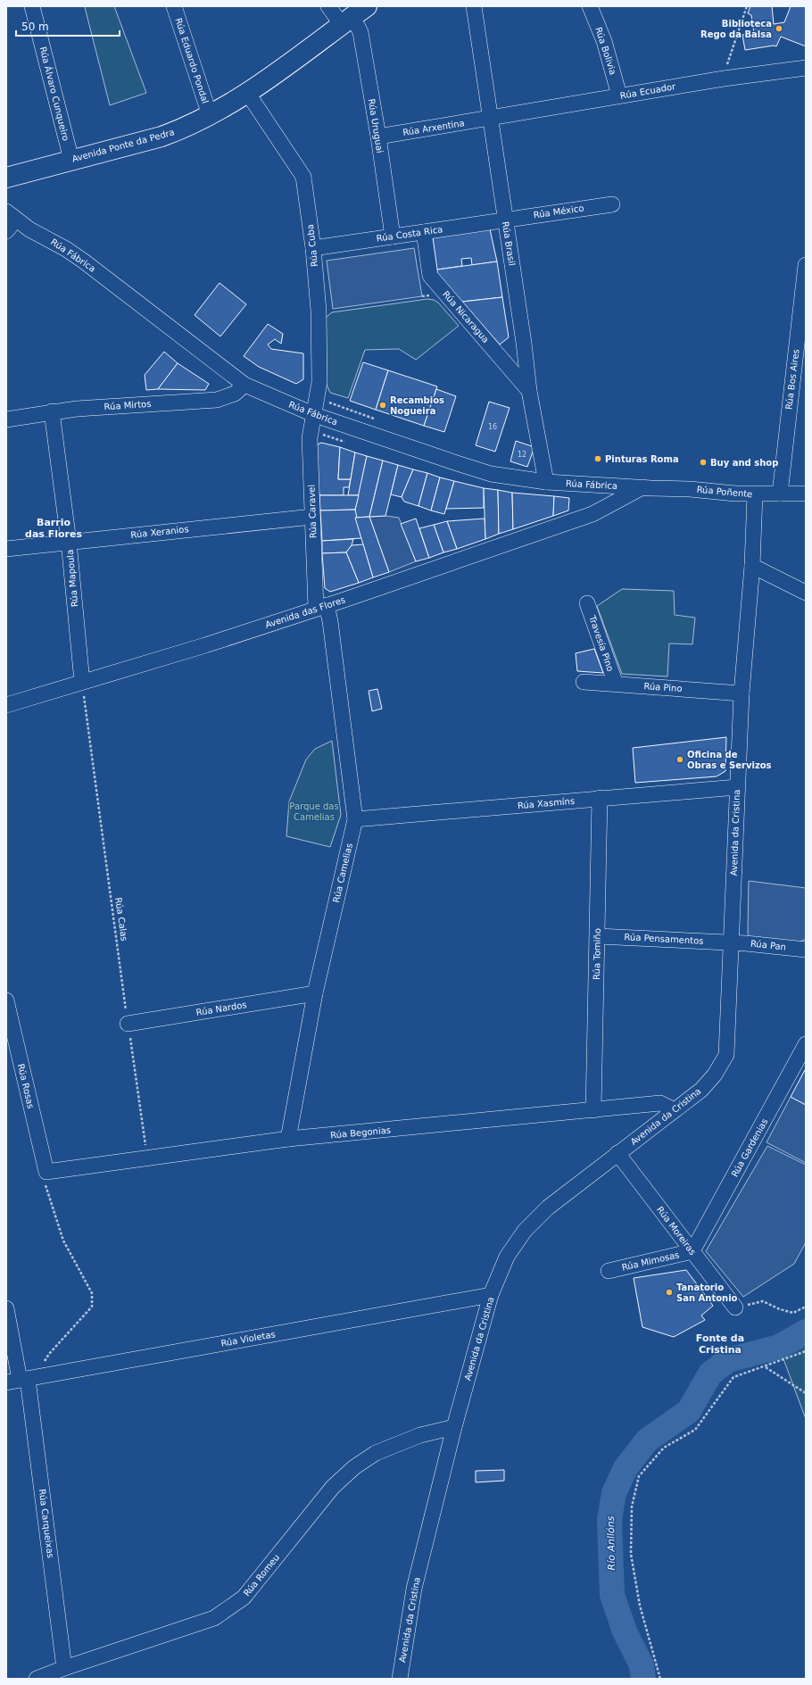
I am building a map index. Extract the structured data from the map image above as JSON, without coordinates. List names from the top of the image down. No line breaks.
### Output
{"streets":{"main road":["Avenida Ponte da Pedra"],"street":["Rúa Bolivia","Rúa Eduardo Pondal","Rúa Ecuador","Rúa Álvaro Cunqueiro","Rúa Uruguai","Rúa Arxentina","Rúa México","Rúa Costa Rica","Rúa Brasil","Rúa Cuba","Rúa Fábrica","Rúa Nicaragua","Rúa Bos Aires","Rúa Mirtos","Rúa Poñente","Rúa Caravel","Rúa Xeranios","Rúa Mapoula","Avenida das Flores","Travesía Pino","Rúa Pino","Rúa Xasmíns","Avenida da Cristina","Rúa Camelias","Rúa Pensamentos","Rúa Pan","Rúa Tomiño","Rúa Nardos","Rúa Rosas","Rúa Begonias","Rúa Gardenias","Rúa Moreiras","Rúa Mimosas","Rúa Violetas","Rúa Carqueixas","Rúa Romeu"],"path":["Rúa Calas"]},"crossings":[["Rúa Bolivia","Rúa Ecuador"],["Rúa Eduardo Pondal","Avenida Ponte da Pedra"],["Rúa Ecuador","Rúa Arxentina"],["Rúa Ecuador","Rúa Brasil"],["Rúa Álvaro Cunqueiro","Avenida Ponte da Pedra"],["Rúa Uruguai","Rúa Arxentina"],["Rúa Uruguai","Avenida Ponte da Pedra"],["Rúa Uruguai","Rúa Costa Rica"],["Rúa Arxentina","Rúa Brasil"],["Avenida Ponte da Pedra","Rúa Cuba"],["Rúa México","Rúa Costa Rica"],["Rúa México","Rúa Brasil"],["Rúa Costa Rica","Rúa Brasil"],["Rúa Costa Rica","Rúa Cuba"],["Rúa Costa Rica","Rúa Nicaragua"],["Rúa Brasil","Rúa Fábrica"],["Rúa Brasil","Rúa Nicaragua"],["Rúa Cuba","Rúa Fábrica"],["Rúa Cuba","Rúa Caravel"],["Rúa Fábrica","Rúa Mirtos"],["Rúa Fábrica","Rúa Poñente"],["Rúa Fábrica","Rúa Caravel"],["Rúa Fábrica","Avenida das Flores"],["Rúa Bos Aires","Rúa Poñente"],["Rúa Mirtos","Rúa Mapoula"],["Rúa Poñente","Avenida das Flores"],["Rúa Poñente","Avenida da Cristina"],["Rúa Caravel","Rúa Xeranios"],["Rúa Caravel","Avenida das Flores"],["Rúa Caravel","Rúa Camelias"],["Rúa Xeranios","Rúa Mapoula"],["Rúa Mapoula","Avenida das Flores"],["Rúa Mapoula","Rúa Calas"],["Avenida das Flores","Rúa Camelias"],["Avenida das Flores","Rúa Calas"],["Travesía Pino","Rúa Pino"],["Rúa Pino","Avenida da Cristina"],["Rúa Xasmíns","Avenida da Cristina"],["Rúa Xasmíns","Rúa Camelias"],["Rúa Xasmíns","Rúa Tomiño"],["Avenida da Cristina","Rúa Pensamentos"],["Avenida da Cristina","Rúa Pan"],["Avenida da Cristina","Rúa Begonias"],["Avenida da Cristina","Rúa Moreiras"],["Avenida da Cristina","Rúa Violetas"],["Avenida da Cristina","Rúa Romeu"],["Rúa Camelias","Rúa Nardos"],["Rúa Camelias","Rúa Begonias"],["Rúa Calas","Rúa Nardos"],["Rúa Calas","Rúa Begonias"],["Rúa Pensamentos","Rúa Pan"],["Rúa Pensamentos","Rúa Tomiño"],["Rúa Tomiño","Rúa Begonias"],["Rúa Rosas","Rúa Begonias"],["Rúa Gardenias","Rúa Moreiras"],["Rúa Gardenias","Rúa Mimosas"],["Rúa Moreiras","Rúa Mimosas"],["Rúa Violetas","Rúa Carqueixas"],["Rúa Carqueixas","Rúa Romeu"]],"districts":["Barrio das Flores","Fonte da Cristina"],"water":["Río Anllóns"],"parks":["Parque das Camelias"],"places":["Biblioteca Rego da Balsa","Recambios Nogueira","Pinturas Roma","Buy and shop","Oficina de Obras e Servizos","Tanatorio San Antonio"],"house_numbers":["16","12"],"scale_bar":"50 m"}
